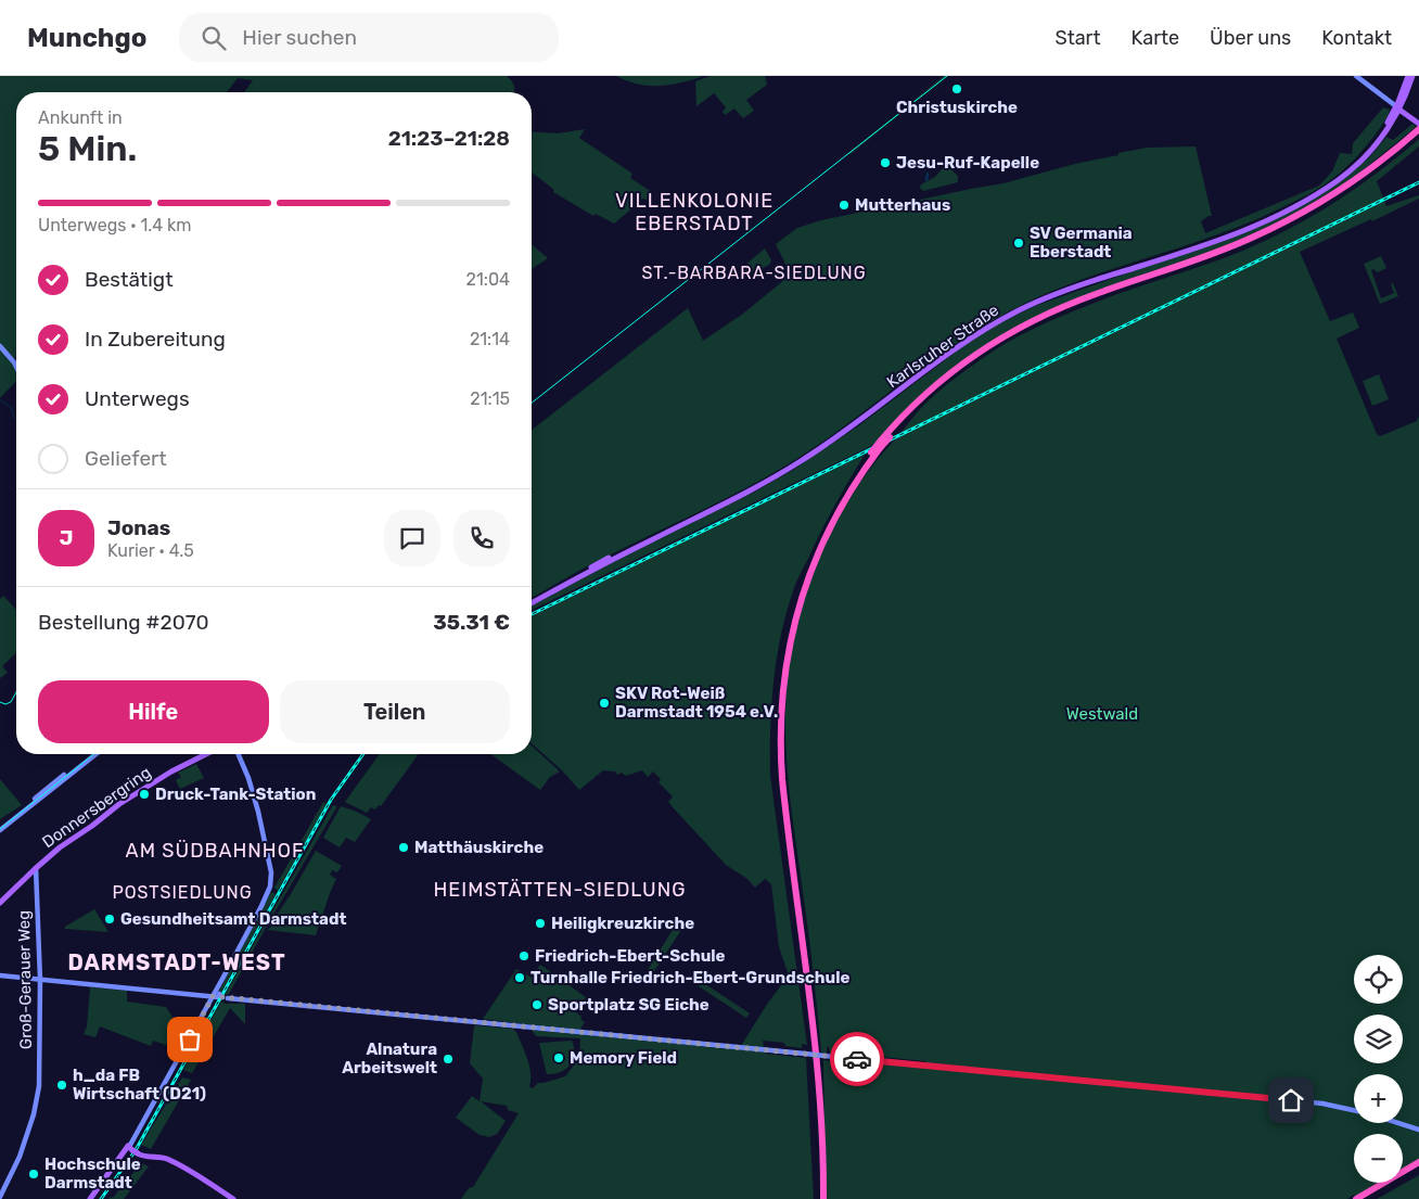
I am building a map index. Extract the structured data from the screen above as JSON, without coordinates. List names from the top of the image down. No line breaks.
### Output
{"streets":{"main road":["Karlsruher Straße","Donnersbergring","Groß-Gerauer Weg"]},"crossings":[["Donnersbergring","Groß-Gerauer Weg"]],"districts":["VILLENKOLONIE EBERSTADT","ST.-BARBARA-SIEDLUNG","AM SÜDBAHNHOF","HEIMSTÄTTEN-SIEDLUNG","POSTSIEDLUNG","DARMSTADT-WEST"],"parks":["Westwald"],"places":["Christuskirche","Jesu-Ruf-Kapelle","Mutterhaus","SV Germania Eberstadt","SKV Rot-Weiß Darmstadt 1954 e.V.","Druck-Tank-Station","Matthäuskirche","Gesundheitsamt Darmstadt","Heiligkreuzkirche","Friedrich-Ebert-Schule","Turnhalle Friedrich-Ebert-Grundschule","Sportplatz SG Eiche","Memory Field","Alnatura Arbeitswelt","h_da FB Wirtschaft (D21)","Hochschule Darmstadt"],"page":{"header":"Munchgo","search":"Hier suchen","nav":["Start","Karte","Über uns","Kontakt"],"heading":["5 Min.","Ankunft in","21:23–21:28"],"panel":["Jonas","Kurier · 4.5","Bestellung #2070","35.31 €"],"bar":"Unterwegs · 1.4 km","list":[["Bestätigt","21:04"],["In Zubereitung","21:14"],["Unterwegs","21:15"],"Geliefert"],"round":"J","buttons":["Hilfe","Teilen"],"map_buttons":["+","−"]}}
